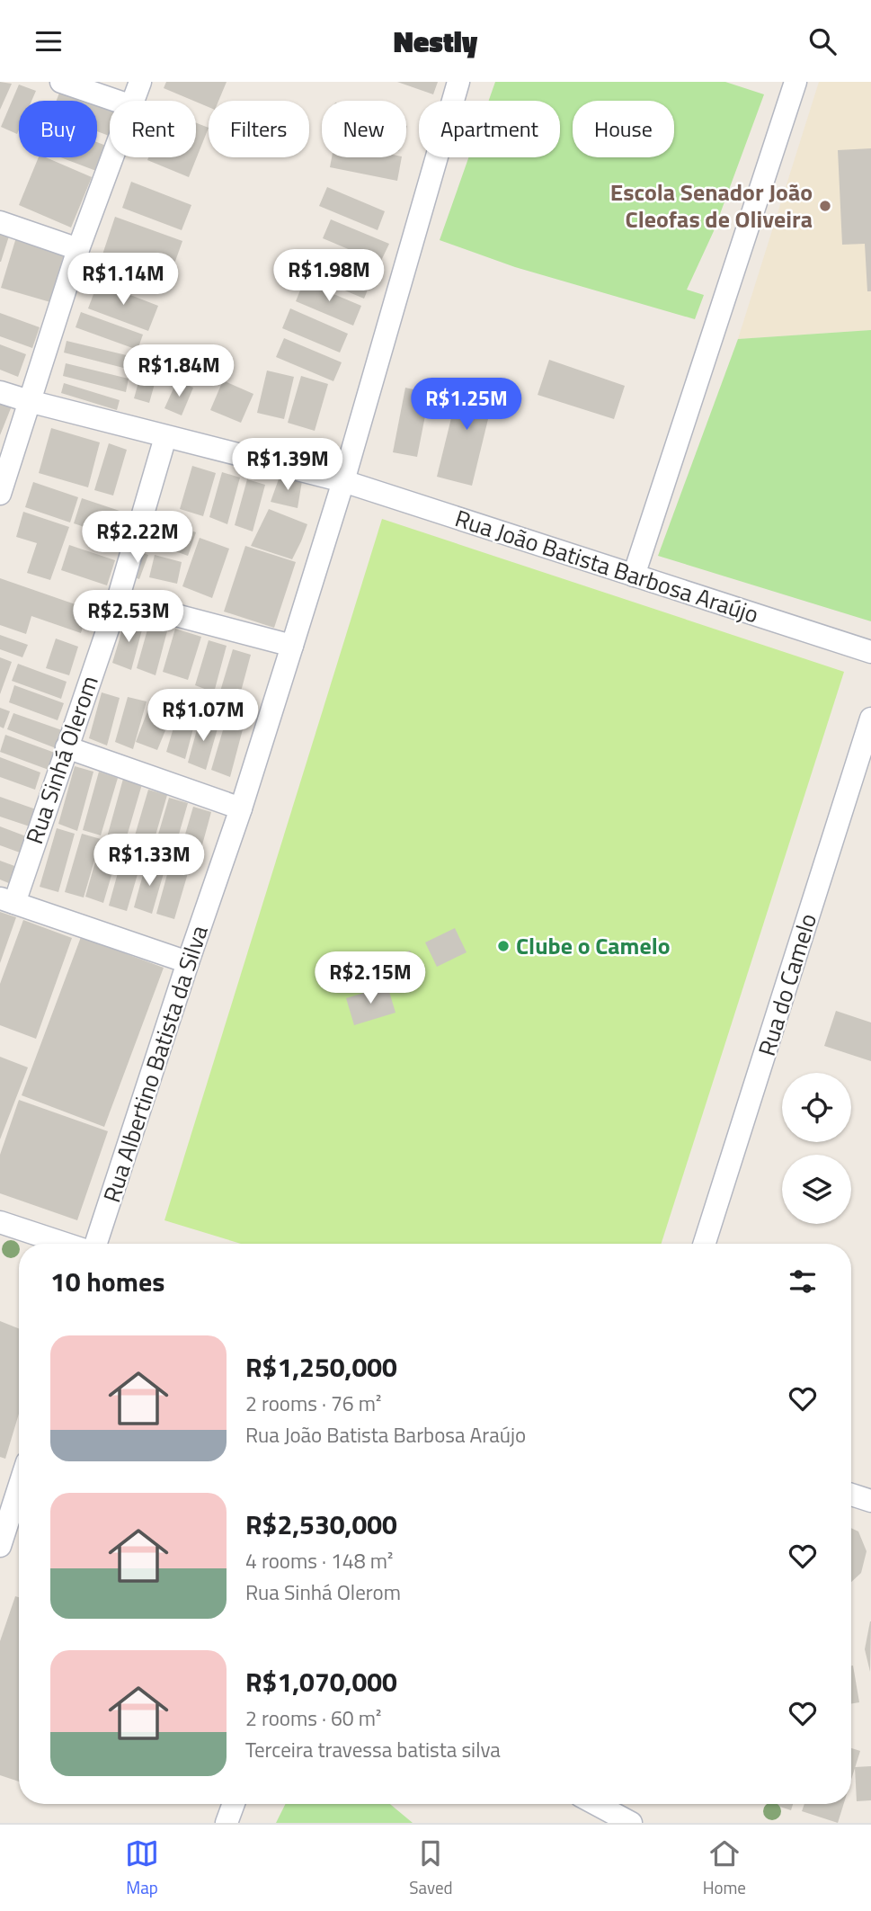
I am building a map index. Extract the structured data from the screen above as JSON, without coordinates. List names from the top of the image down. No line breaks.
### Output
{"streets":{"street":["Rua João Batista Barbosa Araújo","Rua Sinhá Olerom","Rua do Camelo","Rua Albertino Batista da Silva"]},"crossings":[["Rua João Batista Barbosa Araújo","Rua Sinhá Olerom"],["Rua João Batista Barbosa Araújo","Rua Albertino Batista da Silva"]],"places":["Escola Senador João Cleofas de Oliveira","Clube o Camelo"],"page":{"header":"Nestly","chip":["Buy","Rent","Filters","New","Apartment","House"],"price":["R$1.98M","R$1.14M","R$1.84M","R$1.25M","R$1.39M","R$2.22M","R$2.53M","R$1.07M","R$1.33M","R$2.15M"],"heading":"10 homes","list":[{"name":"R$1,250,000","note":"2 rooms · 76 m² · Rua João Batista Barbosa Araújo"},{"name":"R$2,530,000","note":"4 rooms · 148 m² · Rua Sinhá Olerom"},{"name":"R$1,070,000","note":"2 rooms · 60 m² · Terceira travessa batista silva"}],"tabs":["Map","Saved","Home"]}}
